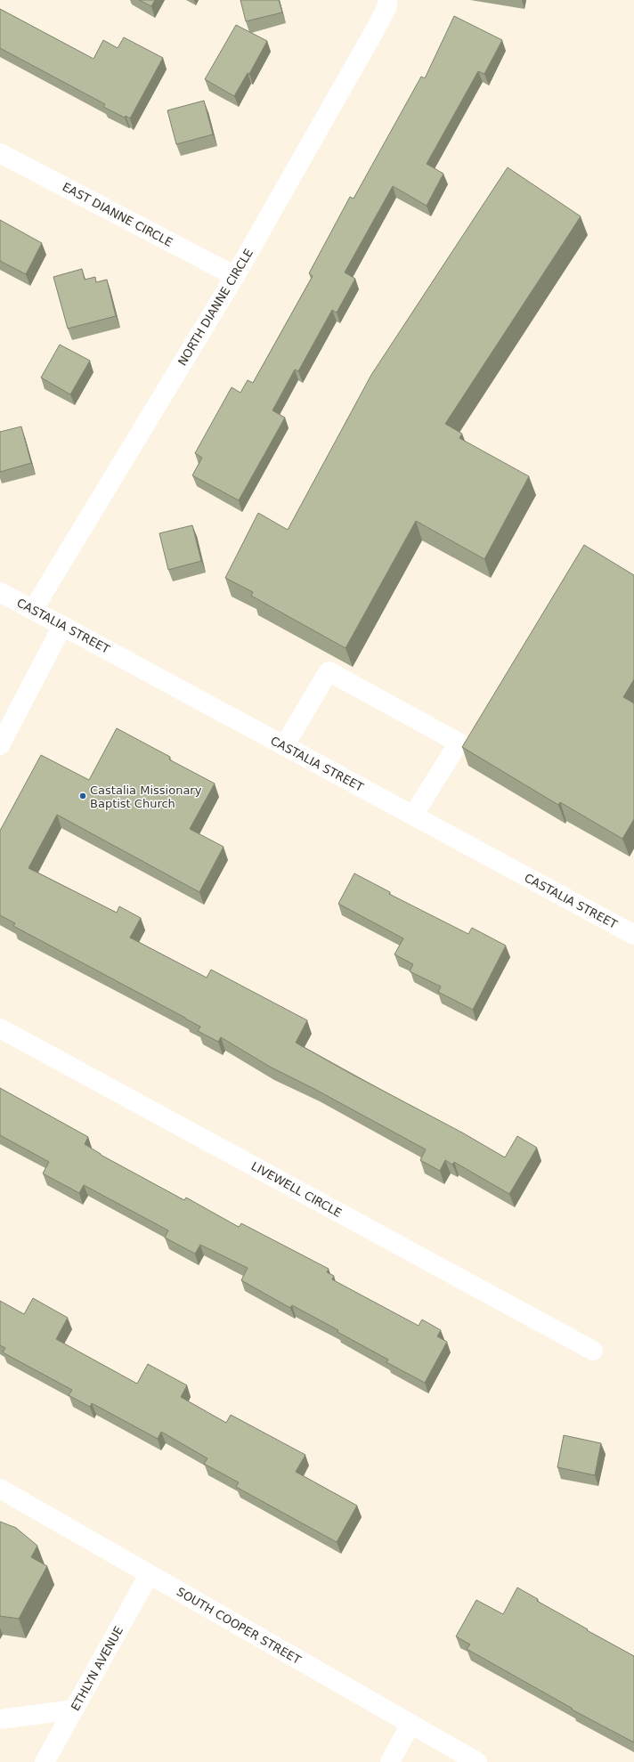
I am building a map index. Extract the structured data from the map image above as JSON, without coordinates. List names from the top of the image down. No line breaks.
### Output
{"streets":{"street":["EAST DIANNE CIRCLE","NORTH DIANNE CIRCLE","CASTALIA STREET","LIVEWELL CIRCLE","SOUTH COOPER STREET","ETHLYN AVENUE"]},"crossings":[["EAST DIANNE CIRCLE","NORTH DIANNE CIRCLE"],["NORTH DIANNE CIRCLE","CASTALIA STREET"],["SOUTH COOPER STREET","ETHLYN AVENUE"]],"places":["Castalia Missionary Baptist Church"]}
